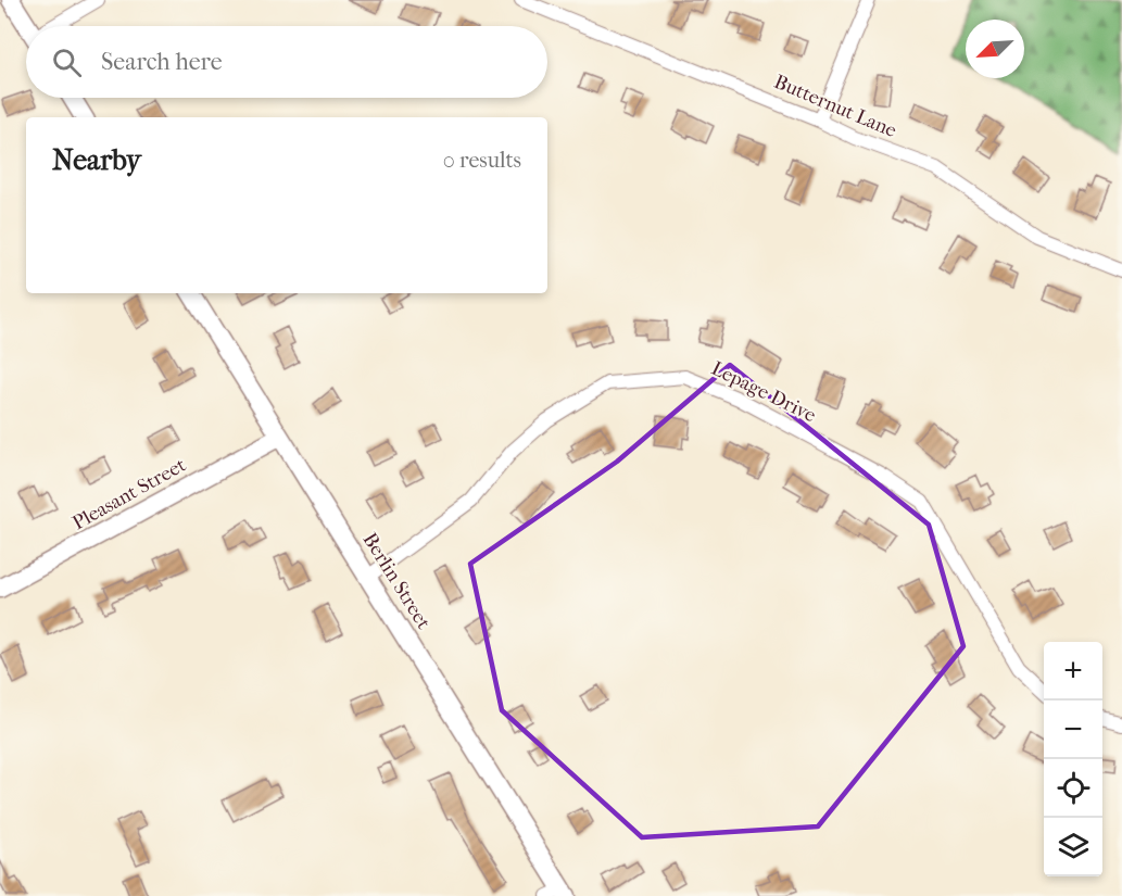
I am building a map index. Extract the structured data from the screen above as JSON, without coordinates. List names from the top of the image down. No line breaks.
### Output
{"streets":{"main road":["Pleasant Street","Berlin Street"],"street":["Butternut Lane","Lepage Drive"]},"crossings":[["Lepage Drive","Berlin Street"],["Pleasant Street","Berlin Street"]],"north":"bottom left","page":{"search":"Search here","heading":["Nearby","0 results"],"map_buttons":["+","−"]}}
